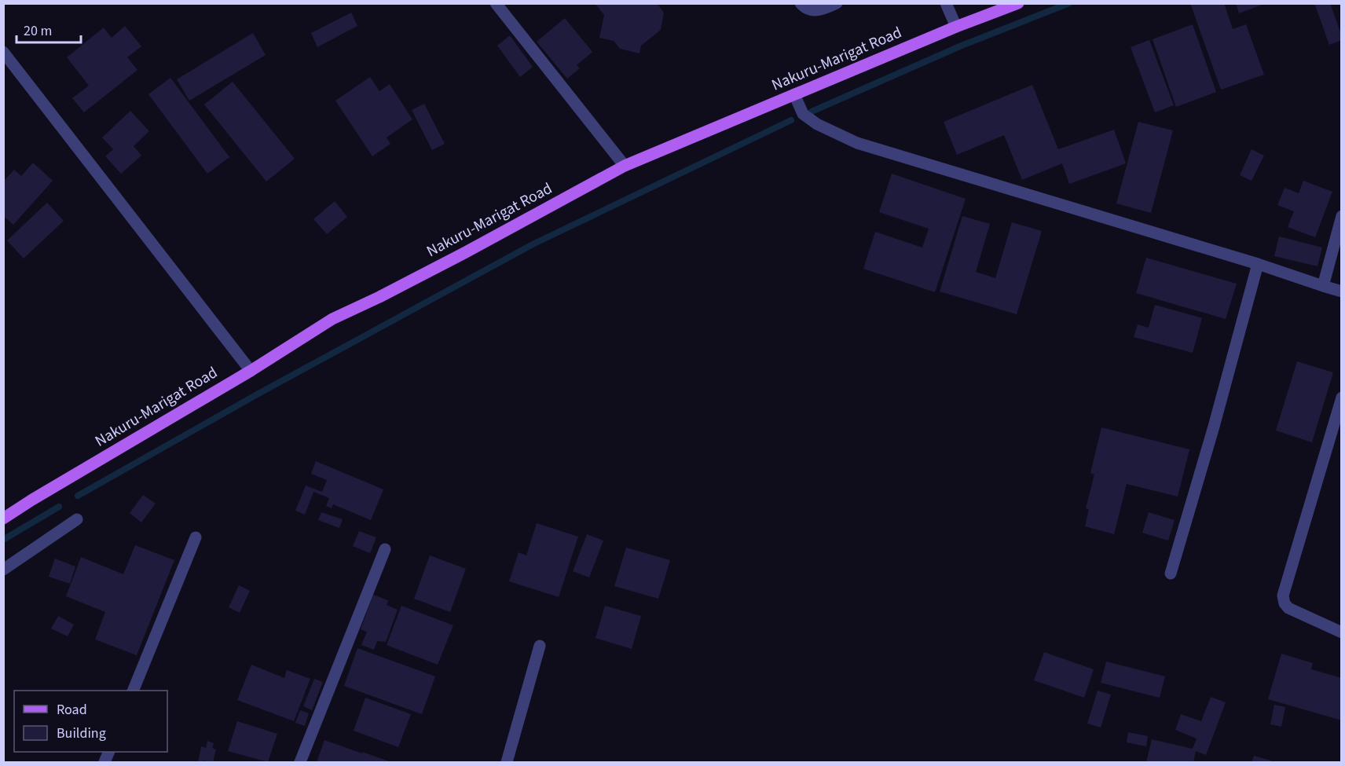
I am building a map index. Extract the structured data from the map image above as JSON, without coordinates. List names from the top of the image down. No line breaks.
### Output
{"streets":{"main road":["Nakuru-Marigat Road"]},"legend":["Road","Building"],"scale_bar":"20 m"}
